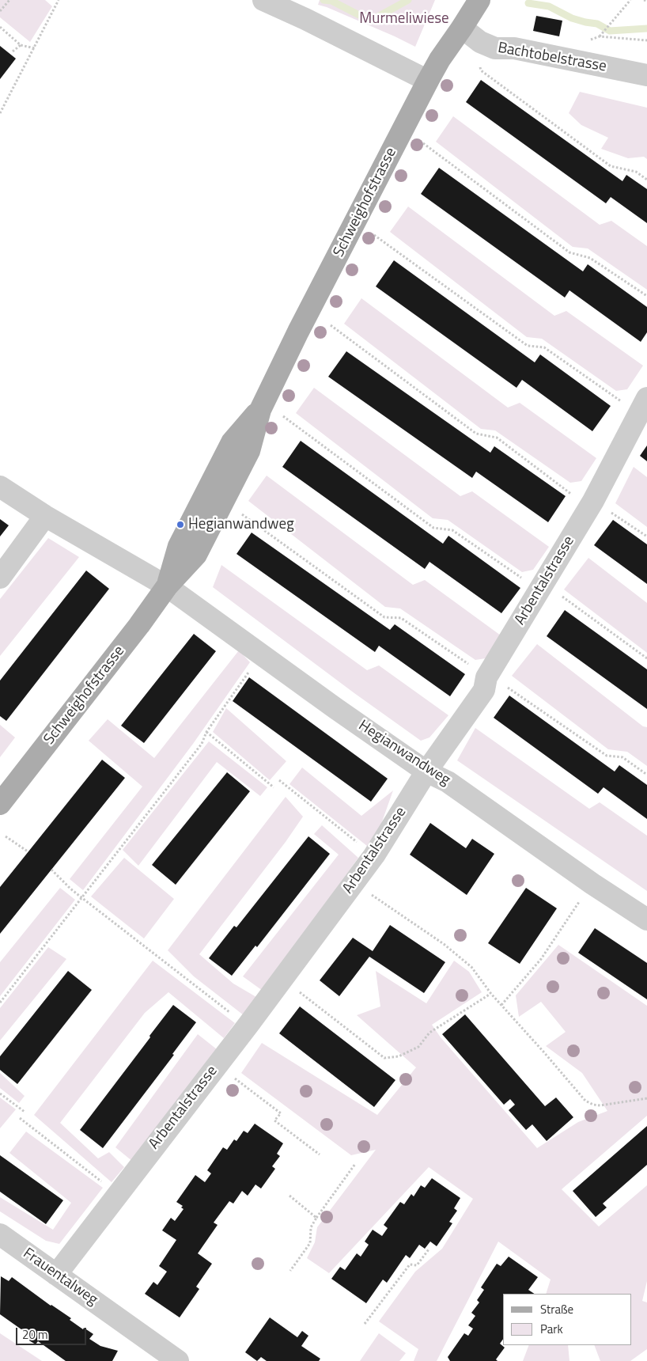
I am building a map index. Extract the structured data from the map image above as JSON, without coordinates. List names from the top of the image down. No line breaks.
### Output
{"streets":{"main road":["Schweighofstrasse"],"street":["Bachtobelstrasse","Arbentalstrasse","Hegianwandweg","Frauentalweg"]},"crossings":[["Bachtobelstrasse","Schweighofstrasse"],["Schweighofstrasse","Hegianwandweg"],["Arbentalstrasse","Hegianwandweg"],["Arbentalstrasse","Frauentalweg"]],"parks":["Murmeliwiese"],"places":["Hegianwandweg"],"legend":["Straße","Park"],"scale_bar":"20 m"}
